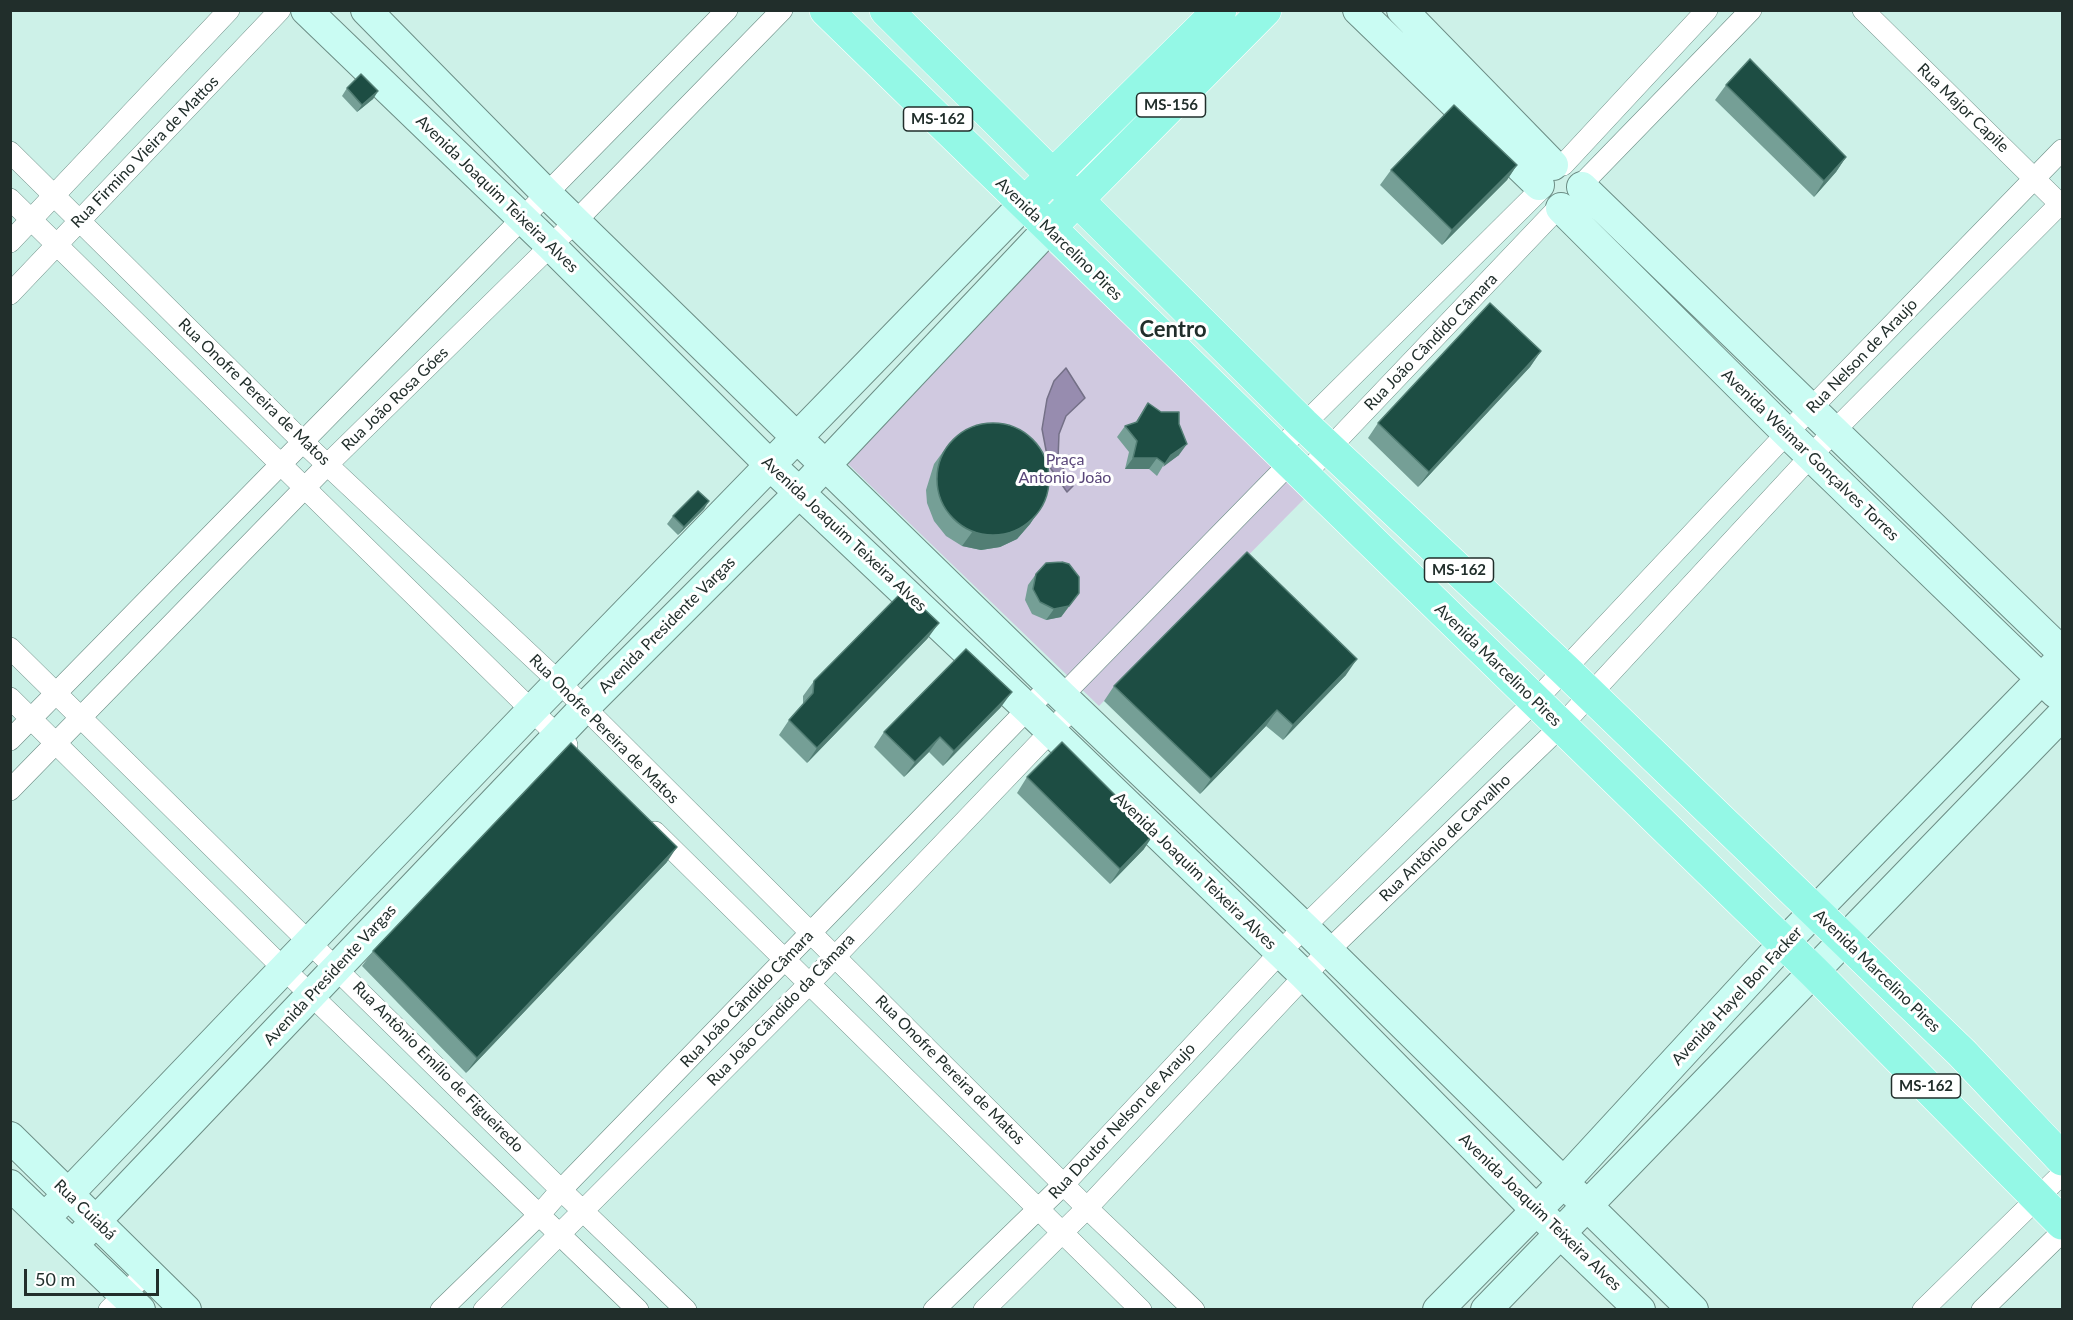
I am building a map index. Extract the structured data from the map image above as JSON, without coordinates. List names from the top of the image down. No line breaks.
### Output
{"streets":{"main road":["MS-156","MS-162","Avenida Joaquim Teixeira Alves","Avenida Marcelino Pires","Avenida Weimar Gonçalves Torres","Avenida Presidente Vargas","Avenida Hayel Bon Facker","Rua Cuiabá"],"street":["Rua Major Capile","Rua Firmino Vieira de Mattos","Rua João Cândido Câmara","Rua Nelson de Araujo","Rua Onofre Pereira de Matos","Rua João Rosa Góes","Rua Antônio de Carvalho","Rua João Cândido da Câmara","Rua Antônio Emílio de Figueiredo","Rua Doutor Nelson de Araujo"]},"crossings":[["Rua Major Capile","Rua Nelson de Araujo"],["Rua Firmino Vieira de Mattos","Rua Onofre Pereira de Matos"],["Avenida Joaquim Teixeira Alves","Rua João Cândido Câmara"],["Avenida Joaquim Teixeira Alves","Rua João Rosa Góes"],["Avenida Joaquim Teixeira Alves","Avenida Presidente Vargas"],["Avenida Joaquim Teixeira Alves","Rua Antônio de Carvalho"],["Avenida Joaquim Teixeira Alves","Avenida Hayel Bon Facker"],["Avenida Joaquim Teixeira Alves","Rua João Cândido da Câmara"],["Avenida Joaquim Teixeira Alves","Rua Doutor Nelson de Araujo"],["Avenida Marcelino Pires","Rua João Cândido Câmara"],["Avenida Marcelino Pires","Rua Nelson de Araujo"],["Avenida Marcelino Pires","Avenida Presidente Vargas"],["Avenida Marcelino Pires","Rua Antônio de Carvalho"],["Avenida Marcelino Pires","Avenida Hayel Bon Facker"],["Rua João Cândido Câmara","Rua Onofre Pereira de Matos"],["Rua João Cândido Câmara","Avenida Weimar Gonçalves Torres"],["Rua João Cândido Câmara","Rua João Cândido da Câmara"],["Rua João Cândido Câmara","Rua Antônio Emílio de Figueiredo"],["Rua Nelson de Araujo","Avenida Weimar Gonçalves Torres"],["Rua Nelson de Araujo","Rua Antônio de Carvalho"],["Rua Onofre Pereira de Matos","Rua João Rosa Góes"],["Rua Onofre Pereira de Matos","Avenida Presidente Vargas"],["Rua Onofre Pereira de Matos","Rua João Cândido da Câmara"],["Rua Onofre Pereira de Matos","Rua Doutor Nelson de Araujo"],["Rua João Rosa Góes","Rua Antônio Emílio de Figueiredo"],["Avenida Weimar Gonçalves Torres","Avenida Hayel Bon Facker"],["Avenida Presidente Vargas","Rua Antônio Emílio de Figueiredo"],["Avenida Presidente Vargas","Rua Cuiabá"],["Rua Antônio de Carvalho","Rua Doutor Nelson de Araujo"],["Rua João Cândido da Câmara","Rua Antônio Emílio de Figueiredo"]],"districts":["Centro"],"parks":["Praça Antonio João"],"scale_bar":"50 m"}
